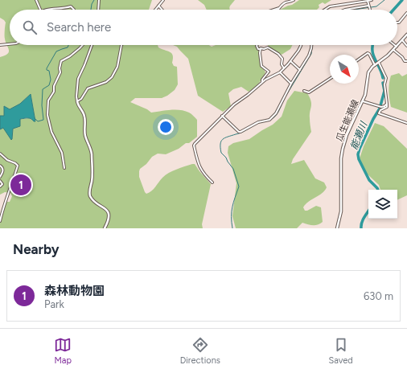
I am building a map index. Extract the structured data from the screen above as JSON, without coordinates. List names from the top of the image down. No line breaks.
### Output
{"streets":{"main road":["瓜生能瀬線"]},"water":["能瀬川"],"north":"bottom right","page":{"search":"Search here","pins":"1","heading":"Nearby","list":[{"mark":"1","name":"森林動物園","note":"Park","value":"630 m"}],"nav":["Map","Directions","Saved"]}}
